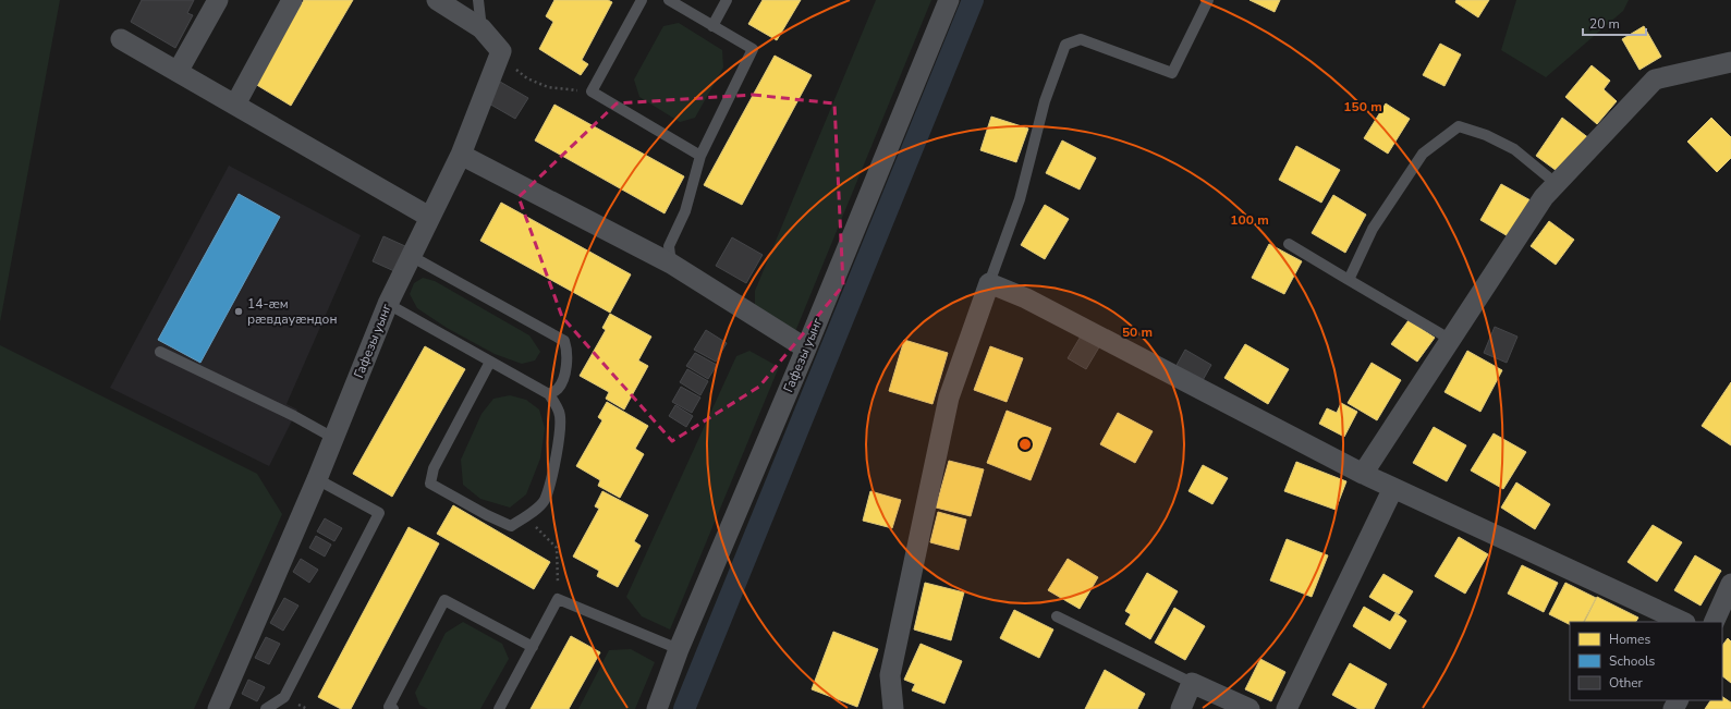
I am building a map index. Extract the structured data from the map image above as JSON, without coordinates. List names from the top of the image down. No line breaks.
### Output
{"streets":{"street":["Гафезы уынг"]},"places":["14-æм рӕвдауӕндон"],"legend":["Homes","Schools","Other"],"scale_bar":"20 m","rings":["150 m","100 m","50 m"]}
